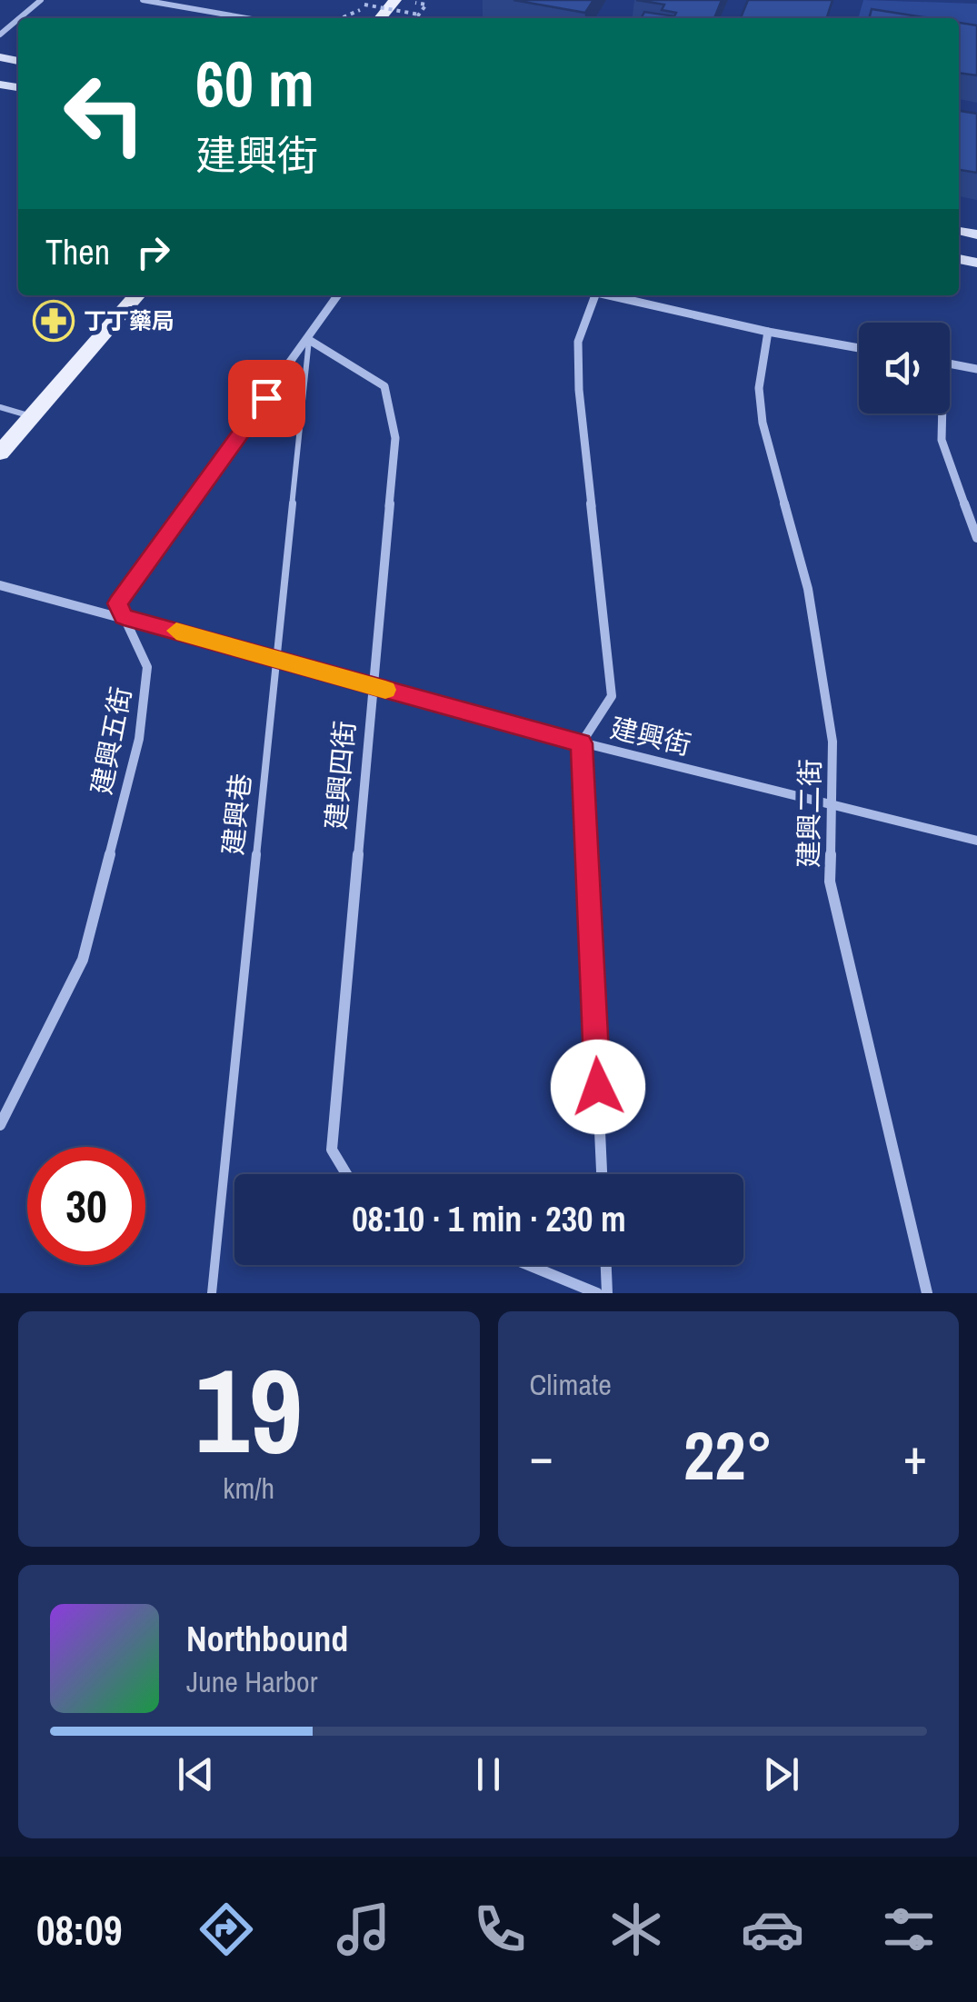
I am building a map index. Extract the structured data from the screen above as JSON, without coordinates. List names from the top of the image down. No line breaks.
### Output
{"streets":{"street":["建興街","建興五街","建興四街","建興二街"],"lane":["建興巷"]},"crossings":[["建興街","建興五街"],["建興街","建興四街"],["建興街","建興二街"],["建興街","建興巷"],["建興四街","建興巷"]],"places":{"pharmacy":["丁丁藥局"]},"page":{"turn":["60 m","建興街"],"then":"Then","limit":"30","trip":"08:10 · 1 min · 230 m","tile":[["19","km/h"],"Climate"],"heat":["−","22°","+"],"song":["Northbound","June Harbor"],"tabs":"08:09"}}
